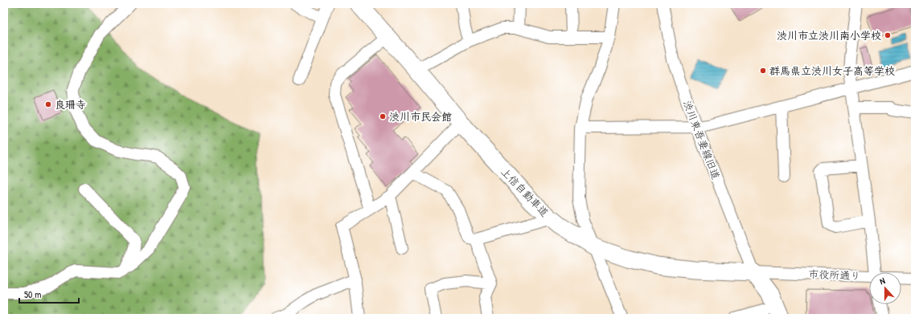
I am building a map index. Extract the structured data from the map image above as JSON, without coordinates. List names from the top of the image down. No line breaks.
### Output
{"streets":{"highway":["上信自動車道"],"street":["渋川東吾妻線旧道","市役所通り"]},"crossings":[["渋川東吾妻線旧道","上信自動車道"],["渋川東吾妻線旧道","市役所通り"],["上信自動車道","市役所通り"]],"places":["渋川市立渋川南小学校","群馬県立渋川女子高等学校","良珊寺","渋川市民会館"],"scale_bar":"50 m","north":"top"}
